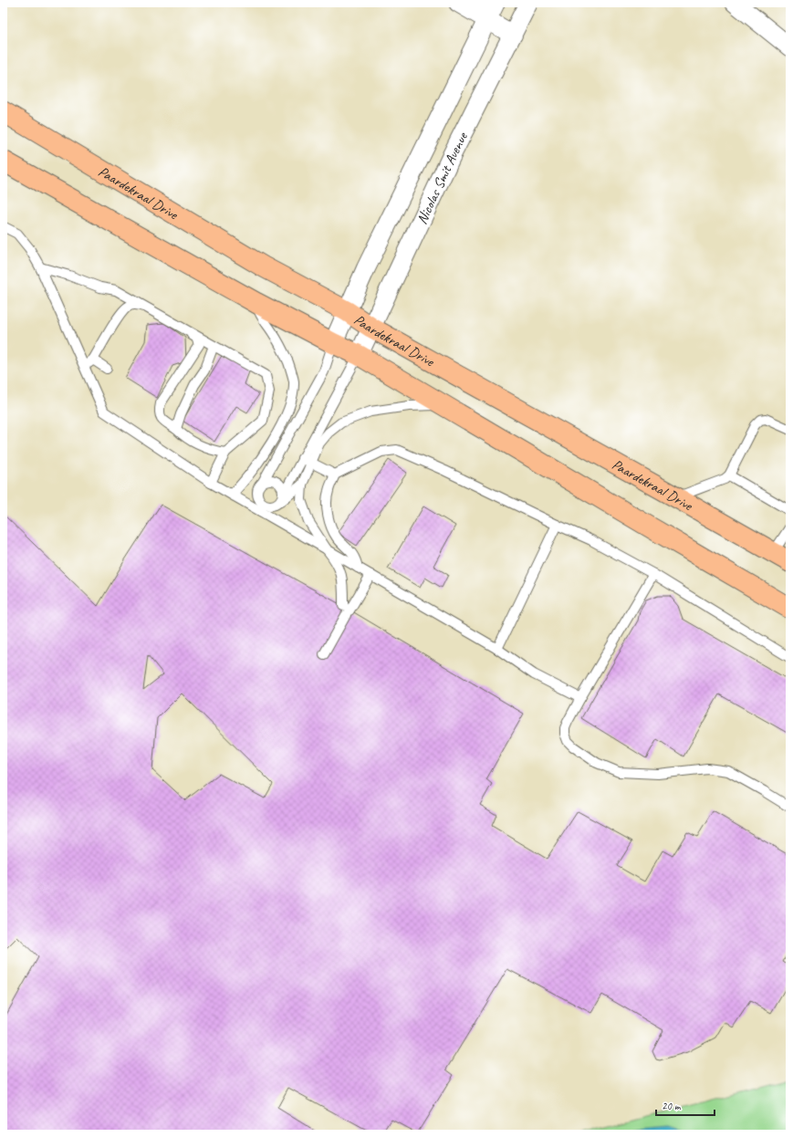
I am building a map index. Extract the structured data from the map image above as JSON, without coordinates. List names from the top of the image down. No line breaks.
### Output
{"streets":{"main road":["Paardekraal Drive"],"street":["Nicolas Smit Avenue"]},"crossings":[["Nicolas Smit Avenue","Paardekraal Drive"]],"scale_bar":"20 m"}
